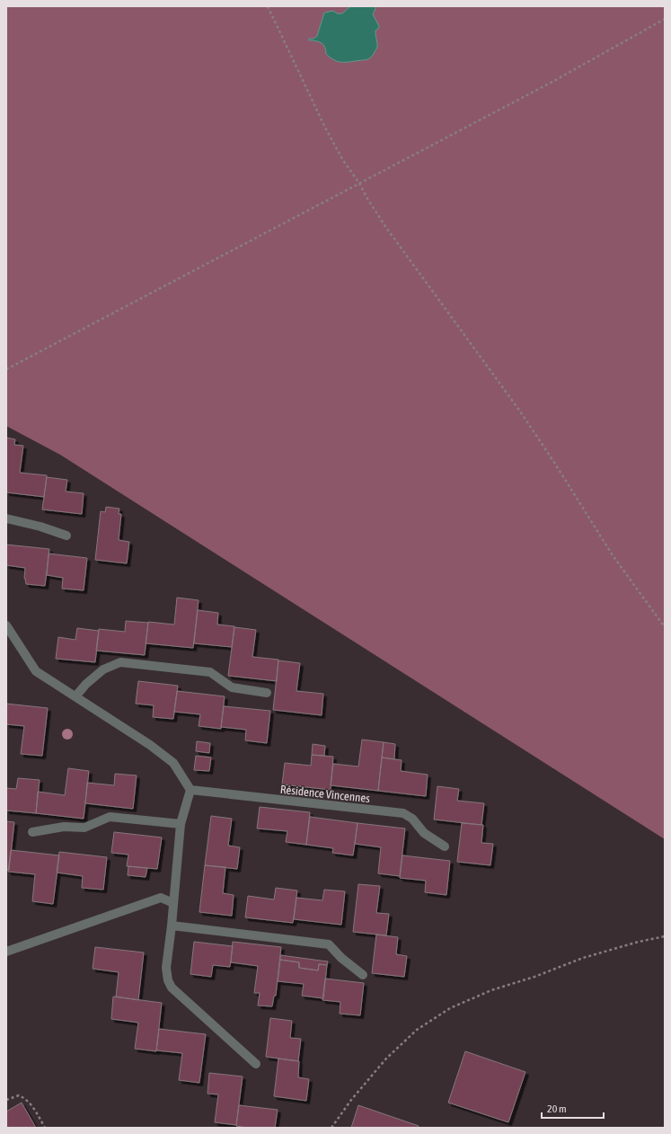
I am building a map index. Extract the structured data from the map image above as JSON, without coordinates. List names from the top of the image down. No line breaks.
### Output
{"streets":{"street":["Résidence Vincennes"]},"scale_bar":"20 m"}
